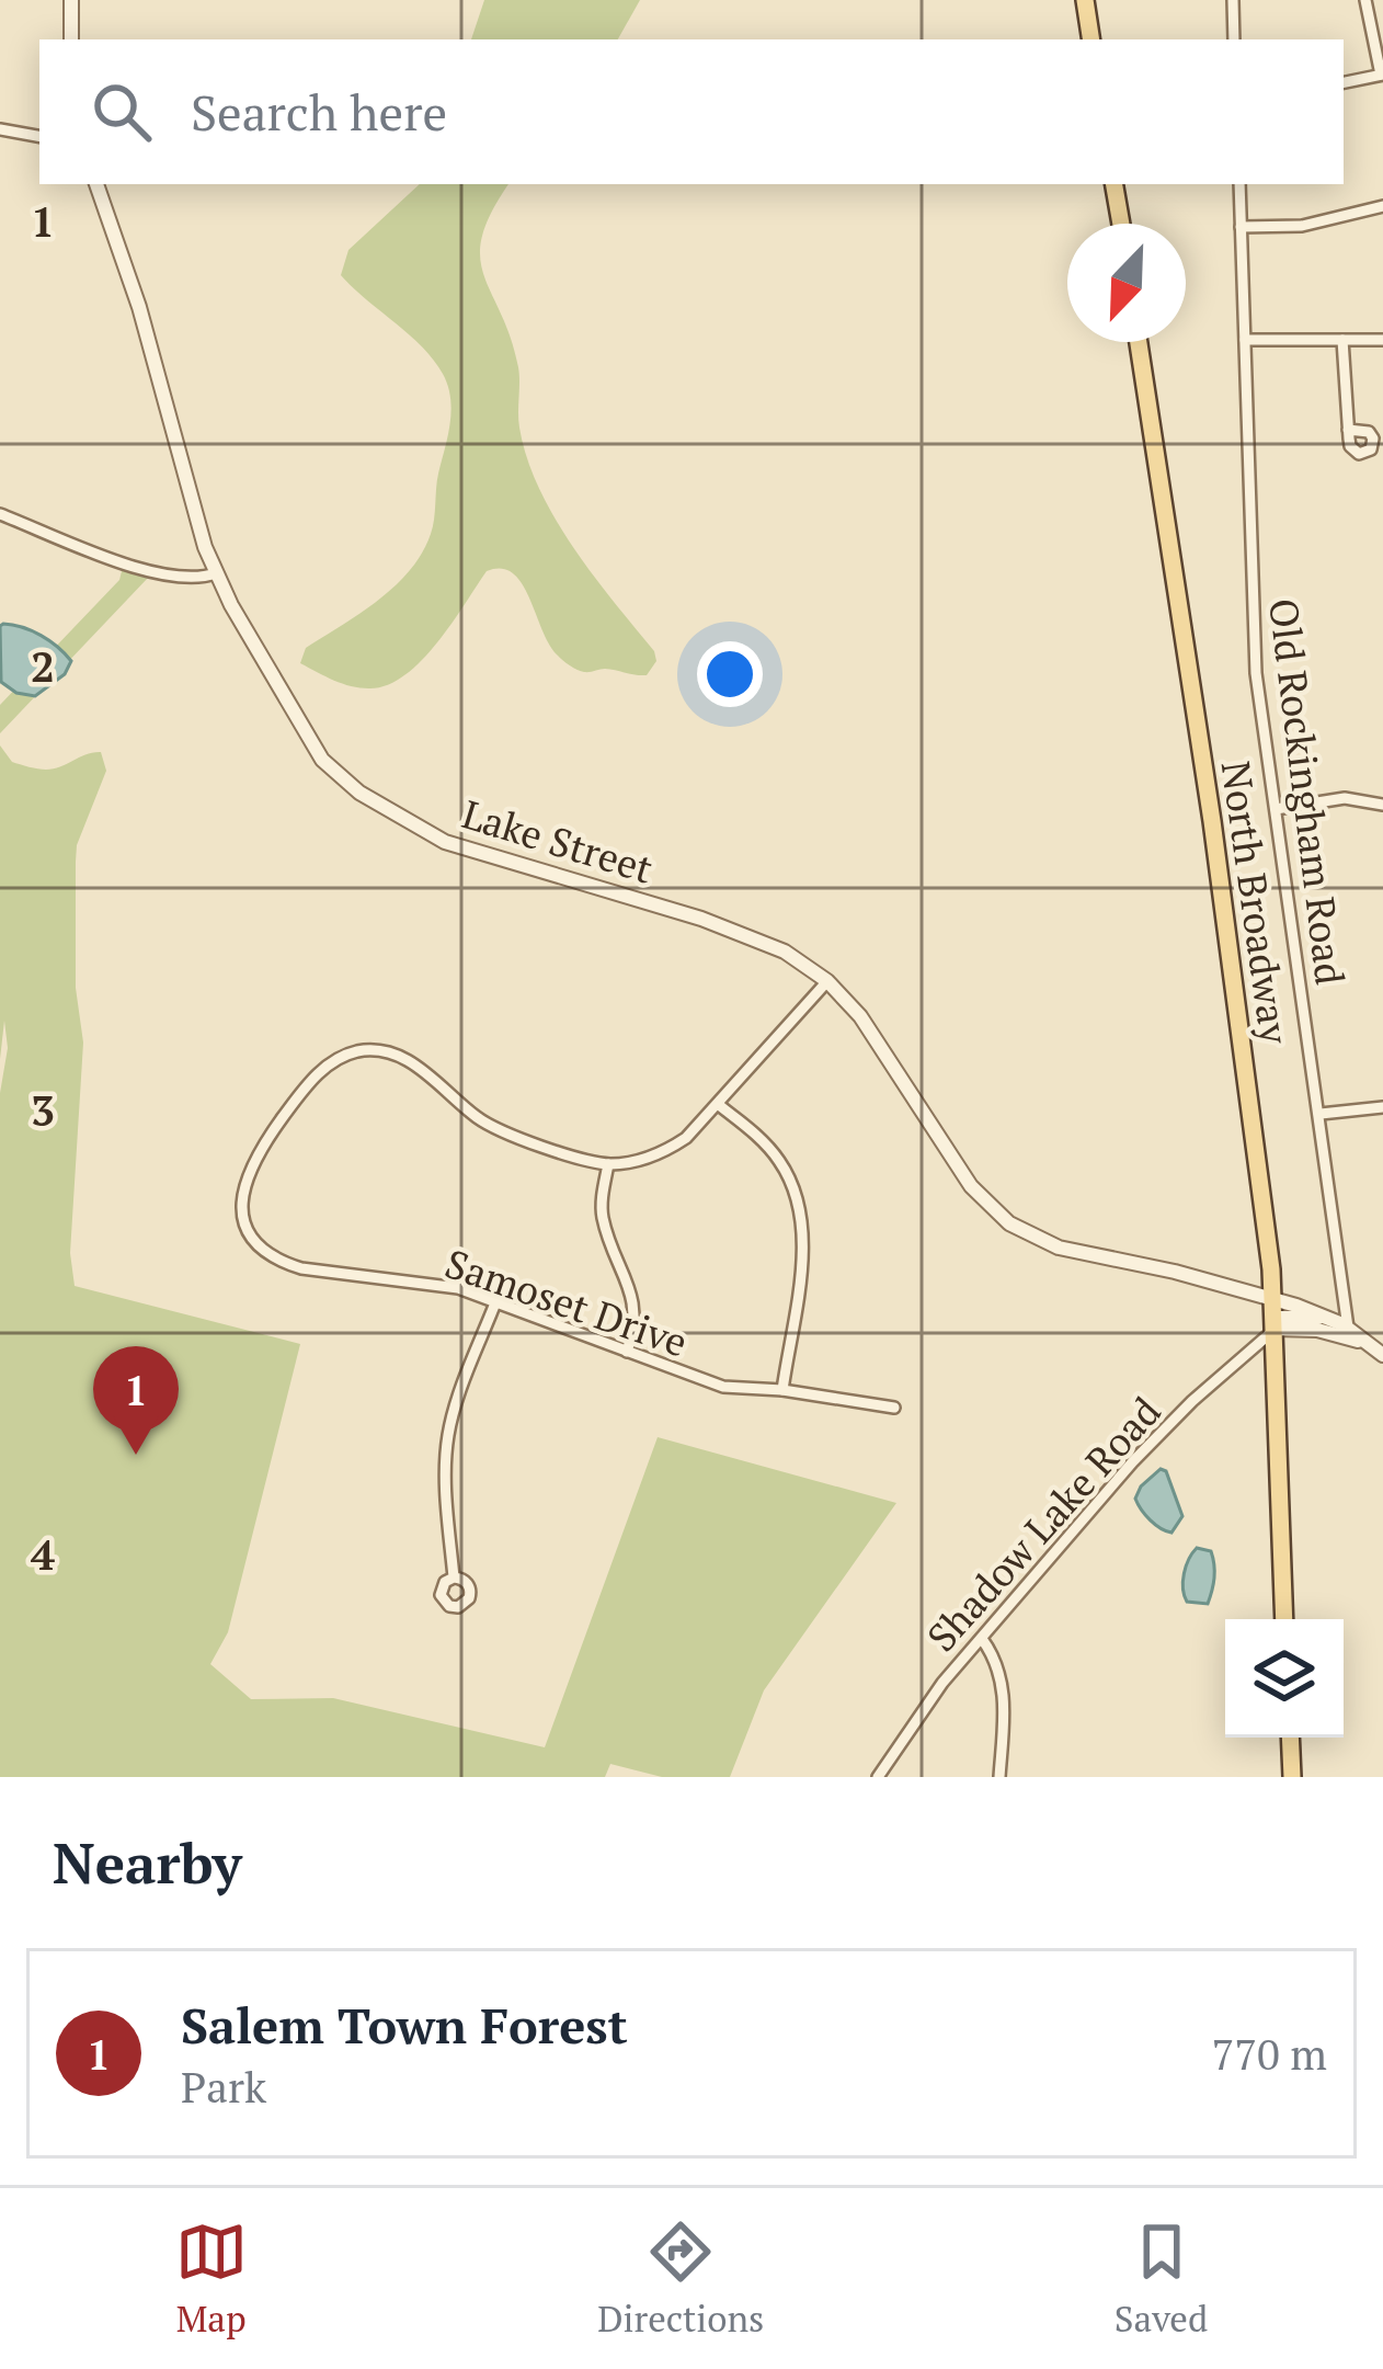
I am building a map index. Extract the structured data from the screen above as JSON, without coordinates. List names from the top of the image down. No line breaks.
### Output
{"streets":{"main road":["North Broadway"],"street":["Old Rockingham Road","Lake Street","Samoset Drive","Shadow Lake Road"]},"crossings":[["Lake Street","North Broadway"],["Lake Street","Shadow Lake Road"],["North Broadway","Shadow Lake Road"]],"north":"bottom left","page":{"search":"Search here","pins":"1","heading":"Nearby","list":[{"mark":"1","name":"Salem Town Forest","note":"Park","value":"770 m"}],"nav":["Map","Directions","Saved"]},"grid":{"rows":["1","2","3","4"]}}
